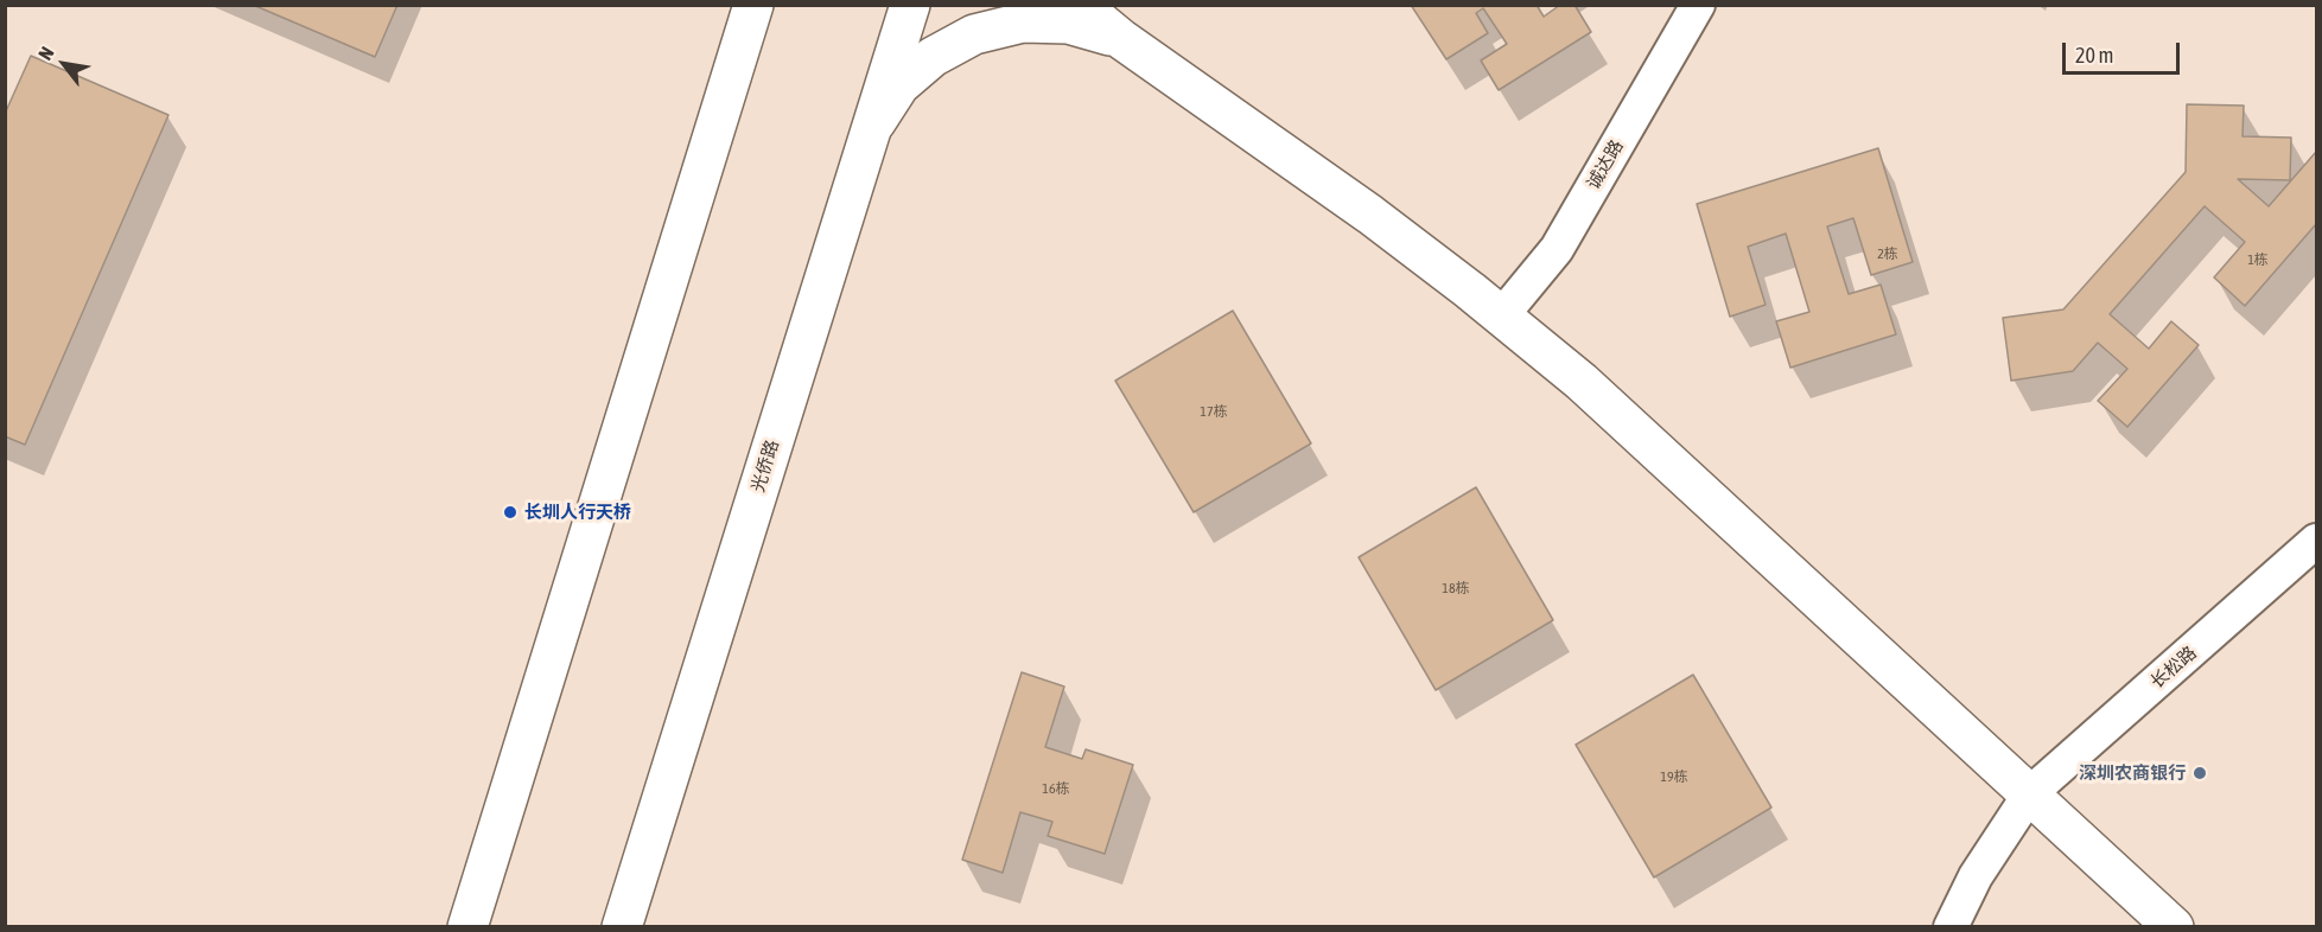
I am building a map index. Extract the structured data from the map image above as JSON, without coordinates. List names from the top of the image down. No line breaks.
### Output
{"streets":{"main road":["光侨路"],"street":["诚达路","长松路"]},"places":["长圳人行天桥","深圳农商银行"],"house_numbers":["2栋","1栋","17栋","18栋","19栋","16栋"],"scale_bar":"20 m","north":"top left"}
